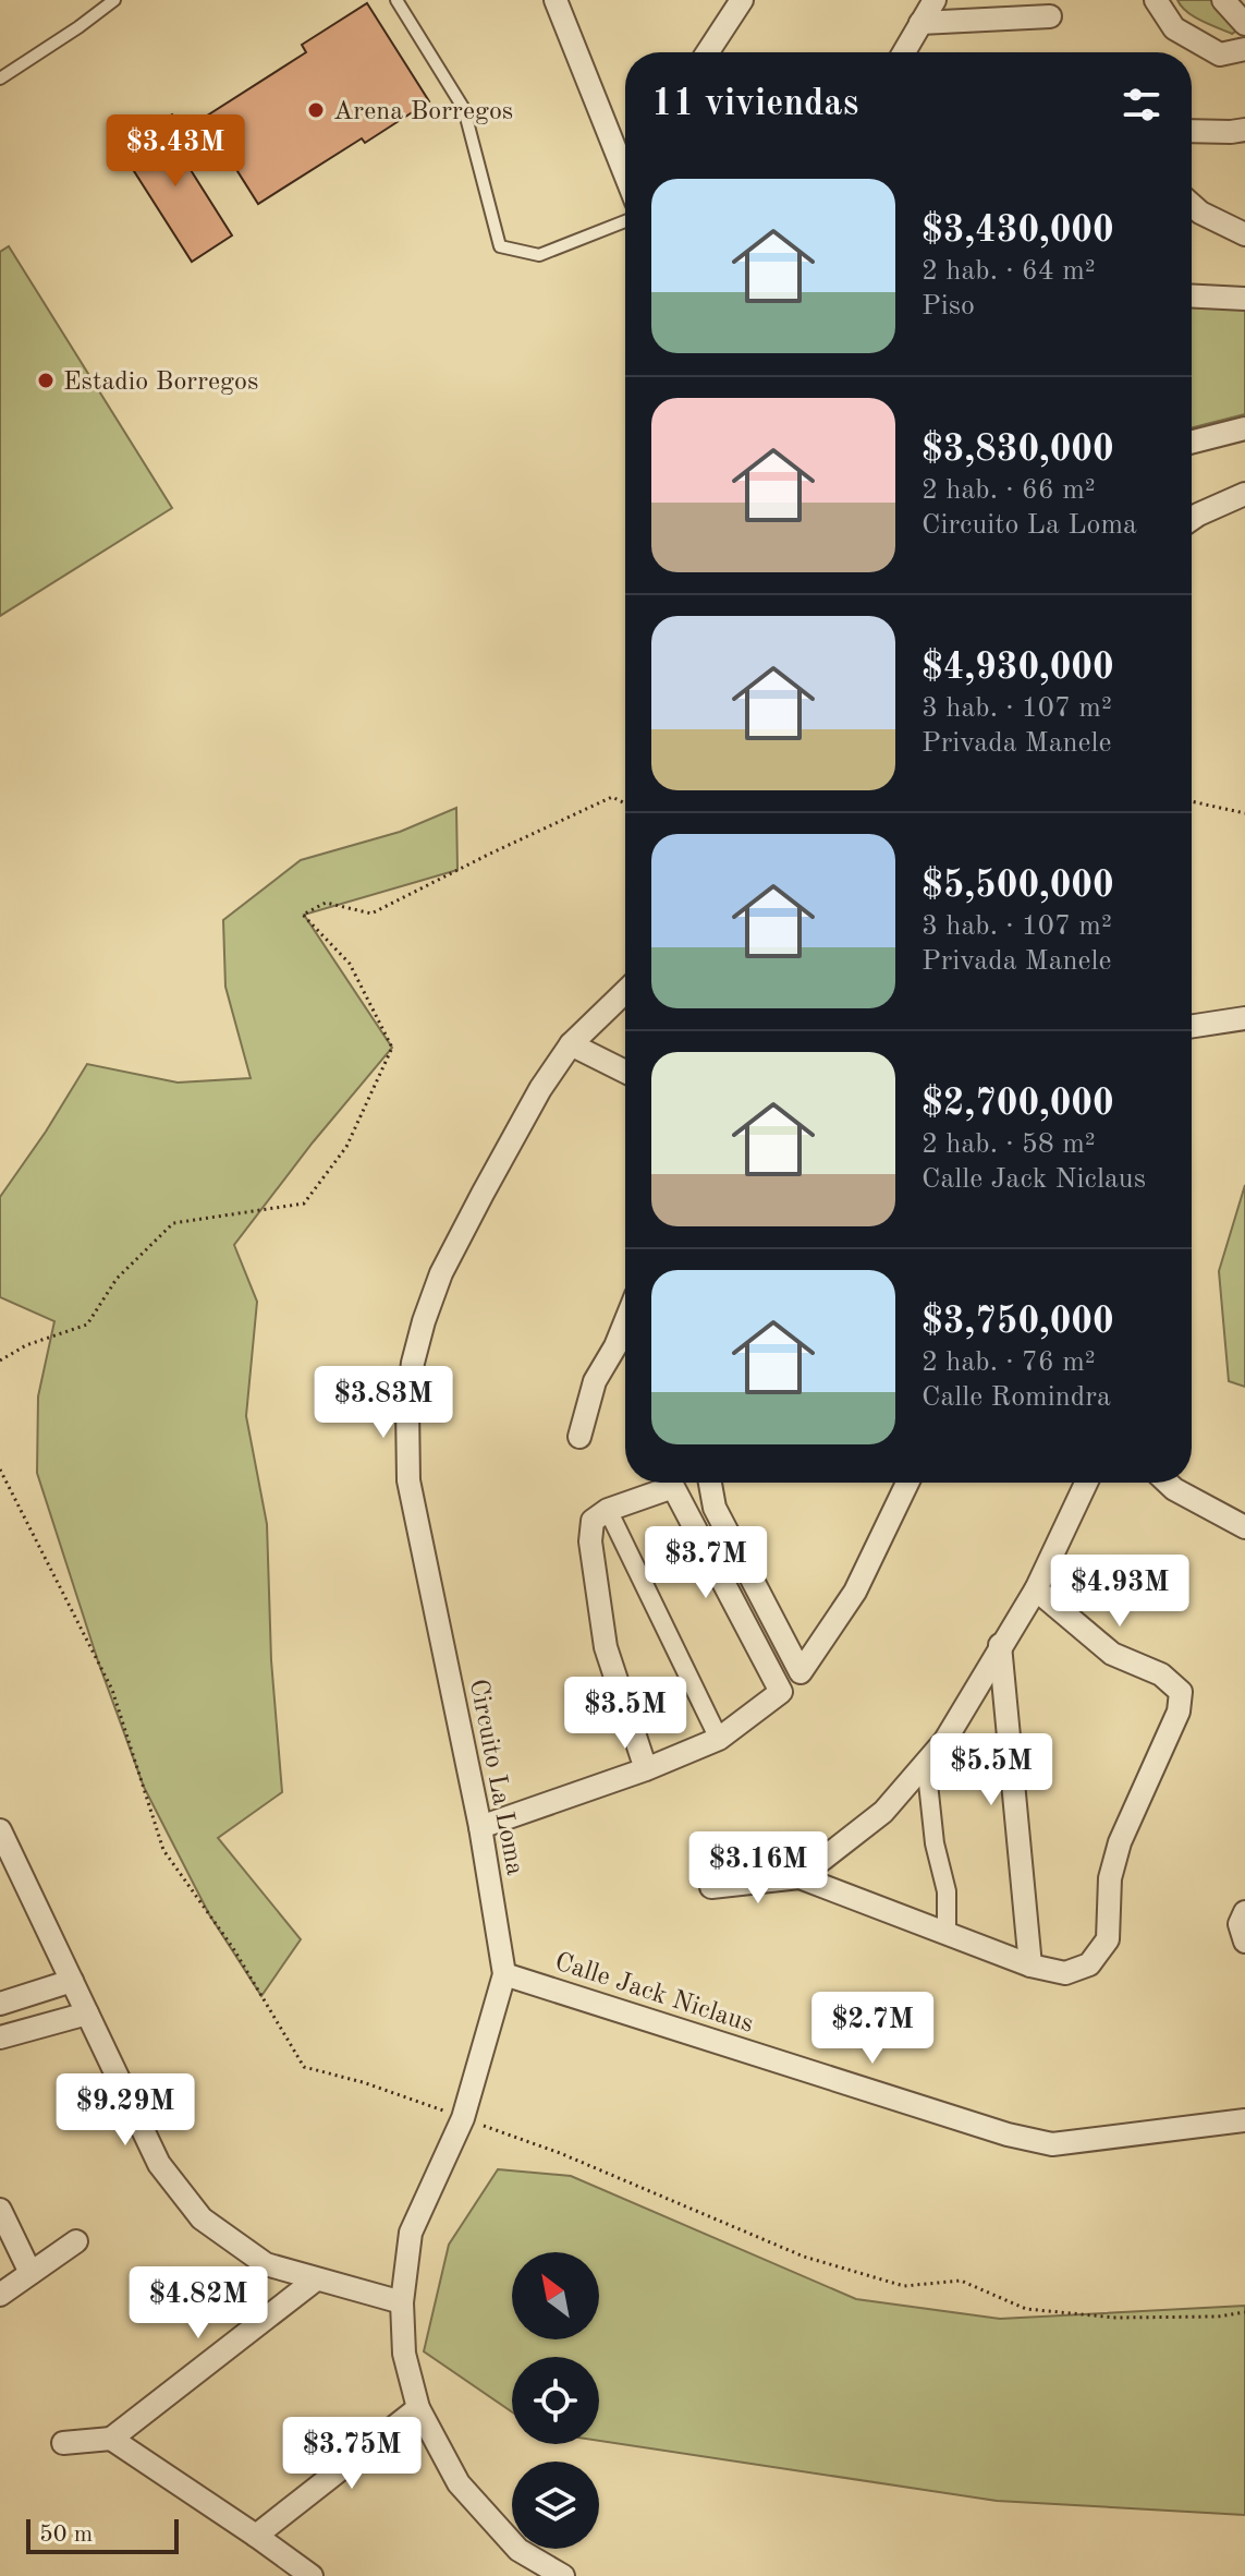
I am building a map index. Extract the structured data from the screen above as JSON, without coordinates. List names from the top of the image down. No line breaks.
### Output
{"streets":{"street":["Circuito La Loma","Calle Jack Niclaus"]},"crossings":[["Circuito La Loma","Calle Jack Niclaus"]],"places":["Arena Borregos","Estadio Borregos"],"scale_bar":"50 m","north":"top left","page":{"heading":"11 viviendas","price":["$3.43M","$3.83M","$3.7M","$4.93M","$3.5M","$5.5M","$3.16M","$2.7M","$9.29M","$4.82M","$3.75M"],"list":[{"name":"$3,430,000","note":"2 hab. · 64 m² · Piso"},{"name":"$3,830,000","note":"2 hab. · 66 m² · Circuito La Loma"},{"name":"$4,930,000","note":"3 hab. · 107 m² · Privada Manele"},{"name":"$5,500,000","note":"3 hab. · 107 m² · Privada Manele"},{"name":"$2,700,000","note":"2 hab. · 58 m² · Calle Jack Niclaus"},{"name":"$3,750,000","note":"2 hab. · 76 m² · Calle Romindra"}],"scale":"50 m"}}
